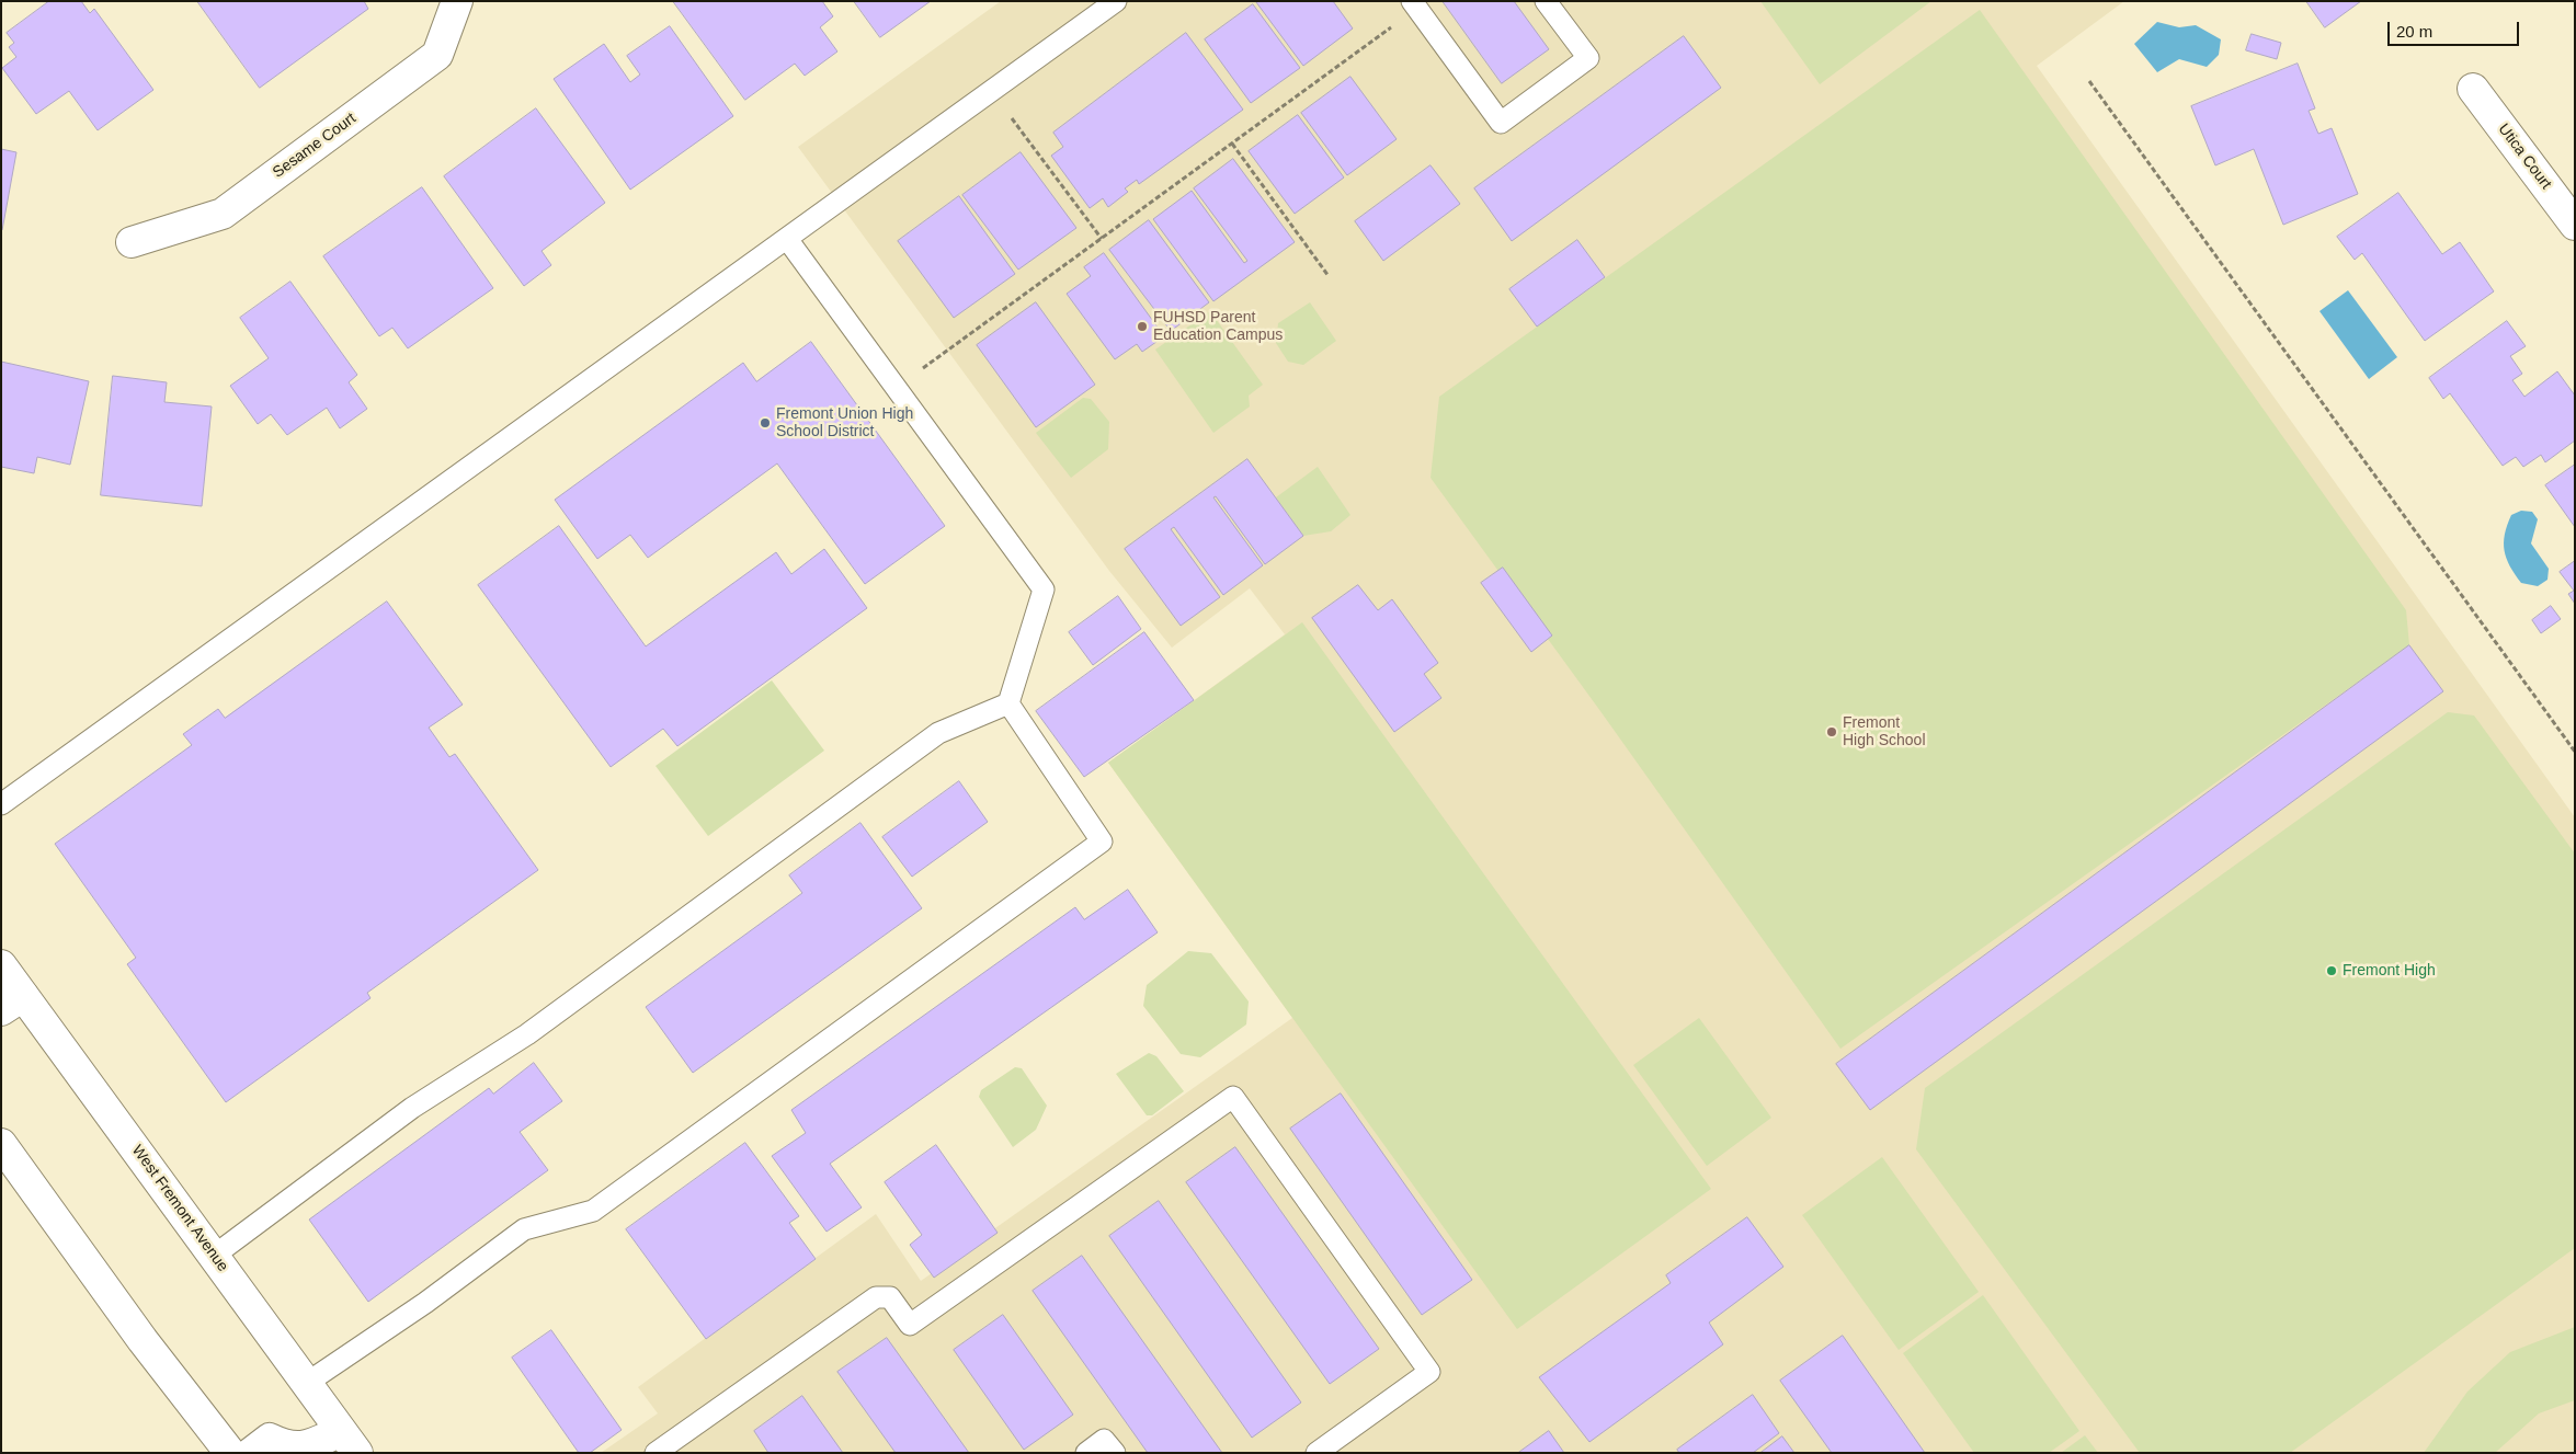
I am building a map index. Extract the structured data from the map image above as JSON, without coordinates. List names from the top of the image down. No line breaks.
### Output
{"streets":{"main road":["Sesame Court","Utica Court","West Fremont Avenue"]},"places":["FUHSD Parent Education Campus","Fremont Union High School District","Fremont High School","Fremont High"],"scale_bar":"20 m"}
